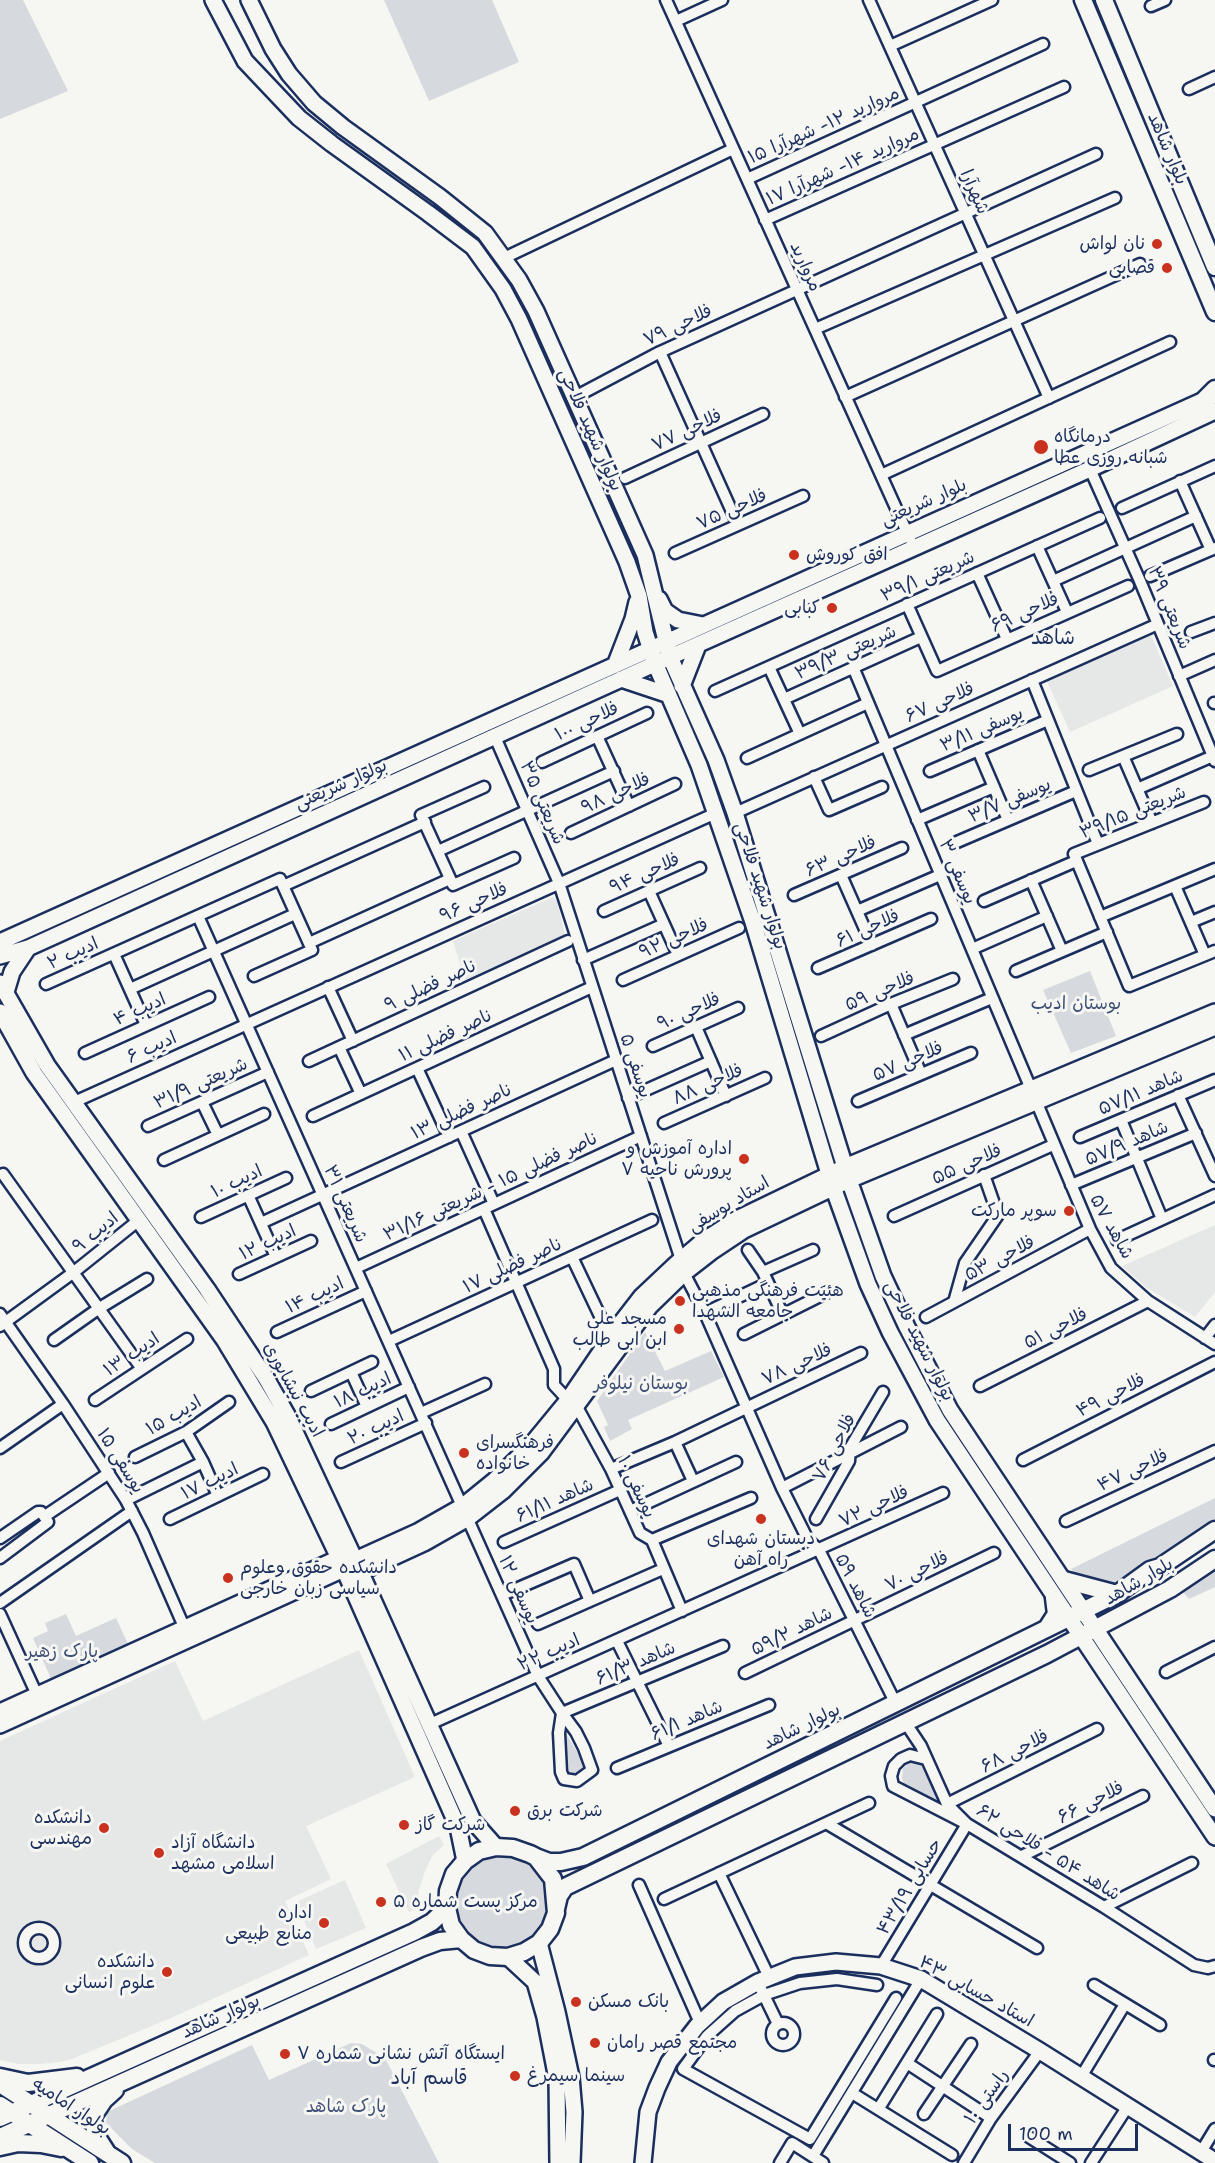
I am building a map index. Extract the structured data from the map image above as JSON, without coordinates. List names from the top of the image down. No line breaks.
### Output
{"streets":{"main road":["بلوار شاهد","بولوار شهید فلاحی","بلوار شریعتی","بولوار شریعتی","استاد یوسفی","ادیب نیشابوری","بولوار شاهد","استاد حسابی ۴۳","بولوار امامیه"],"street":["مروارید ۱۲- شهرآرا ۱۵","مروارید ۱۴- شهرآرا ۱۷","شهرآرا","مروارید","فلاحی ۷۹","فلاحی ۷۷","فلاحی ۷۵","شریعتی ۳۹/۱","شریعتی ۳۹","فلاحی ۶۹","شریعتی ۳۹/۳","فلاحی ۶۷","فلاحی ۱۰۰","یوسفی ۳/۱۱","فلاحی ۹۸","یوسفی ۳/۷","شریعتی ۳۵","شریعتی ۳۹/۱۵","فلاحی ۶۳","یوسفی ۳","فلاحی ۹۴","فلاحی ۹۶","فلاحی ۶۱","فلاحی ۹۲","ادیب ۲","ناصر فضلی ۹","فلاحی ۵۹","ادیب ۴","فلاحی ۹۰","ناصر فضلی ۱۱","ادیب ۶","فلاحی ۵۷","یوسفی ۵","شریعتی ۳۱/۹","فلاحی ۸۸","شاهد ۵۷/۱۱","ناصر فضلی ۱۳","شاهد ۵۷/۹","فلاحی ۵۵","ادیب ۱۰","ناصر فضلی ۱۵ - شریعتی ۳۱/۱۶","شریعتی ۳۱","شاهد ۵۷","ادیب ۹","ادیب ۱۲","فلاحی ۵۳","ناصر فضلی ۱۷","ادیب ۱۴","فلاحی ۵۱","ادیب ۱۳","فلاحی ۷۸","ادیب ۱۸","فلاحی ۴۹","ادیب ۱۵","ادیب ۲۰","فلاحی ۷۶","یوسفی ۱۵","فلاحی ۴۷","ادیب ۱۷","یوسفی ۱۰","شاهد ۶۱/۱۱","فلاحی ۷۲","فلاحی ۷۰","شاهد ۵۹","یوسفی ۱۲","شاهد ۵۹/۲","ادیب ۲۲","شاهد ۶۱/۳","شاهد ۶۱/۱","فلاحی ۶۸","فلاحی ۶۶","شاهد ۵۴ - فلاحی ۶۲","حسابی ۴۳/۱۹","راستی ۱۰"]},"crossings":[["مروارید ۱۲- شهرآرا ۱۵","شهرآرا"],["مروارید ۱۲- شهرآرا ۱۵","مروارید"],["بلوار شاهد","بولوار شهید فلاحی"],["بلوار شاهد","بولوار شاهد"],["مروارید ۱۴- شهرآرا ۱۷","شهرآرا"],["مروارید ۱۴- شهرآرا ۱۷","مروارید"],["شهرآرا","فلاحی ۷۹"],["مروارید","فلاحی ۷۹"],["مروارید","بلوار شریعتی"],["فلاحی ۷۹","بولوار شهید فلاحی"],["بولوار شهید فلاحی","بلوار شریعتی"],["بولوار شهید فلاحی","فلاحی ۶۷"],["بولوار شهید فلاحی","بولوار شریعتی"],["بولوار شهید فلاحی","فلاحی ۹۶"],["بولوار شهید فلاحی","استاد یوسفی"],["بولوار شهید فلاحی","بولوار شاهد"],["بلوار شریعتی","شریعتی ۳۹"],["بلوار شریعتی","بولوار شریعتی"],["شریعتی ۳۹","فلاحی ۶۷"],["فلاحی ۶۹","شریعتی ۳۹/۳"],["شریعتی ۳۹/۳","یوسفی ۳"],["فلاحی ۶۷","یوسفی ۳"],["بولوار شریعتی","شریعتی ۳۵"],["شریعتی ۳۵","فلاحی ۹۶"],["شریعتی ۳۵","یوسفی ۵"],["یوسفی ۳","فلاحی ۵۵"],["یوسفی ۳","استاد یوسفی"],["یوسفی ۳","شاهد ۵۷"],["فلاحی ۹۶","ادیب ۶"],["فلاحی ۹۶","یوسفی ۵"],["فلاحی ۹۶","شریعتی ۳۱"],["ادیب ۲","شریعتی ۳۱"],["ناصر فضلی ۱۱","یوسفی ۵"],["ادیب ۶","شریعتی ۳۱"],["ادیب ۶","ادیب نیشابوری"],["یوسفی ۵","ناصر فضلی ۱۳"],["یوسفی ۵","ناصر فضلی ۱۵ - شریعتی ۳۱/۱۶"],["یوسفی ۵","استاد یوسفی"],["یوسفی ۵","فلاحی ۷۸"],["یوسفی ۵","شاهد ۵۹"],["شریعتی ۳۱/۹","شریعتی ۳۱"],["ناصر فضلی ۱۳","شریعتی ۳۱"],["ناصر فضلی ۱۳","یوسفی ۱۰"],["شاهد ۵۷/۹","شاهد ۵۷"],["فلاحی ۵۵","شاهد ۵۷"],["ناصر فضلی ۱۵ - شریعتی ۳۱/۱۶","شریعتی ۳۱"],["ناصر فضلی ۱۵ - شریعتی ۳۱/۱۶","یوسفی ۱۰"],["شریعتی ۳۱","استاد یوسفی"],["شریعتی ۳۱","ناصر فضلی ۱۷"],["شریعتی ۳۱","ادیب ۱۴"],["شریعتی ۳۱","ادیب ۱۸"],["شریعتی ۳۱","ادیب ۲۰"],["شریعتی ۳۱","یوسفی ۱۲"],["استاد یوسفی","ادیب نیشابوری"],["استاد یوسفی","یوسفی ۱۰"],["استاد یوسفی","یوسفی ۱۲"],["شاهد ۵۷","فلاحی ۵۳"],["شاهد ۵۷","فلاحی ۵۱"],["ادیب ۹","ادیب نیشابوری"],["ادیب ۹","یوسفی ۱۵"],["ناصر فضلی ۱۷","یوسفی ۱۰"],["فلاحی ۷۸","یوسفی ۱۰"],["فلاحی ۷۸","شاهد ۵۹"],["ادیب نیشابوری","ادیب ۲۲"],["ادیب نیشابوری","بولوار شاهد"],["یوسفی ۱۰","شاهد ۶۱/۱۱"],["یوسفی ۱۰","فلاحی ۷۲"],["یوسفی ۱۰","ادیب ۲۲"],["فلاحی ۷۲","شاهد ۵۹"],["فلاحی ۷۲","ادیب ۲۲"],["فلاحی ۷۰","شاهد ۵۹"],["فلاحی ۷۰","شاهد ۵۹/۲"],["شاهد ۵۹","شاهد ۵۹/۲"],["شاهد ۵۹","بولوار شاهد"],["یوسفی ۱۲","ادیب ۲۲"],["یوسفی ۱۲","شاهد ۶۱/۳"],["بولوار شاهد","بولوار امامیه"],["فلاحی ۶۸","شاهد ۵۴ - فلاحی ۶۲"],["فلاحی ۶۶","شاهد ۵۴ - فلاحی ۶۲"],["شاهد ۵۴ - فلاحی ۶۲","حسابی ۴۳/۱۹"],["حسابی ۴۳/۱۹","استاد حسابی ۴۳"],["استاد حسابی ۴۳","راستی ۱۰"]],"districts":["شاهد","قاسم آباد"],"parks":["بوستان ادیب","بوستان نیلوفر","پارک زهیر","پارک شاهد"],"places":["نان لواش","قصابی","درمانگاه شبانه روزی عطا","افق کوروش","کبابی","اداره آموزش و پرورش ناحیه ۷","سوپر مارکت","هئیت فرهنگی مذهبی جامعه الشهدا","مسجد علی ابن ابی طالب","فرهنگسرای خانواده","دبستان شهدای راه آهن","دانشکده حقوق وعلوم سیاسی زبان خارجی","شرکت برق","شرکت گاز","دانشکده مهندسی","دانشگاه آزاد اسلامی مشهد","مرکز پست شماره ۵","اداره منابع طبیعی","دانشکده علوم انسانی","بانک مسکن","مجتمع قصر رامان","ایستگاه آتش نشانی شماره ۷","سینما سیمرغ"],"scale_bar":"100 m"}
